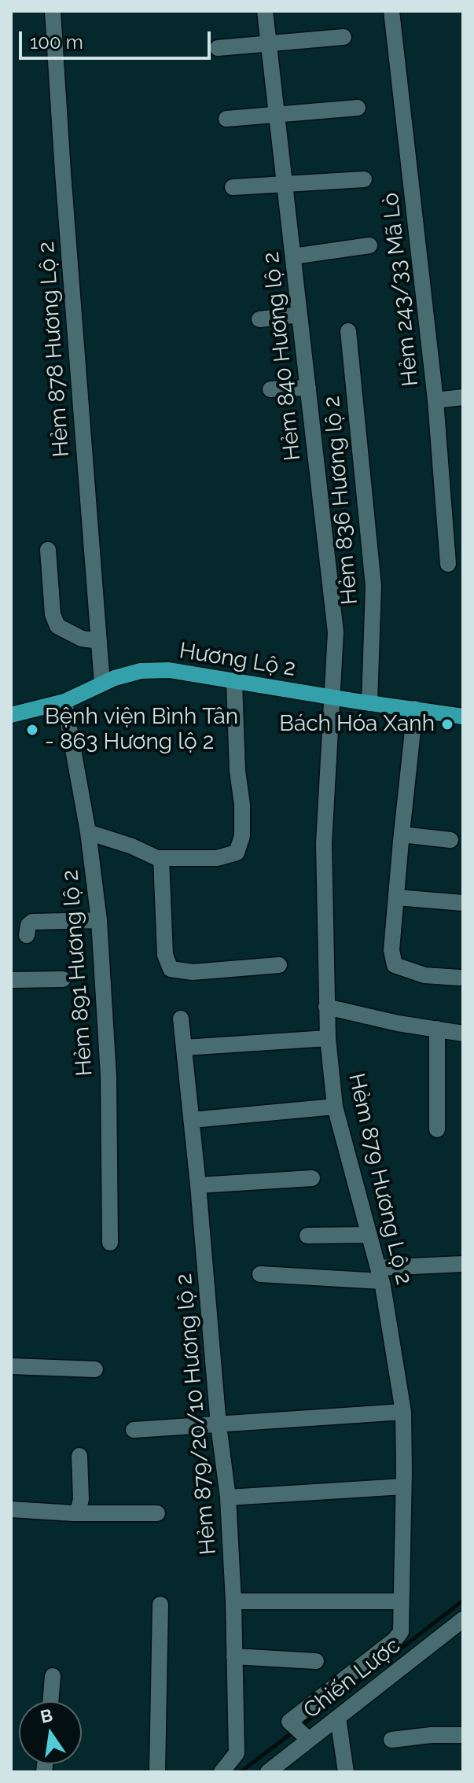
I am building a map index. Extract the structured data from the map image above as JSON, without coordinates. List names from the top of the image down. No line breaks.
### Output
{"streets":{"main road":["Hương Lộ 2"],"street":["Hẻm 243/33 Mã Lò","Hẻm 878 Hương Lộ 2","Hẻm 840 Hương lộ 2","Hẻm 836 Hương lộ 2","Hẻm 891 Hương lộ 2","Hẻm 879 Hương Lộ 2","Hẻm 879/20/10 Hương lộ 2","Chiến Lược"]},"crossings":[["Hẻm 878 Hương Lộ 2","Hương Lộ 2"],["Hẻm 878 Hương Lộ 2","Hẻm 891 Hương lộ 2"],["Hẻm 840 Hương lộ 2","Hương Lộ 2"],["Hẻm 840 Hương lộ 2","Hẻm 879 Hương Lộ 2"],["Hẻm 836 Hương lộ 2","Hương Lộ 2"],["Hương Lộ 2","Hẻm 891 Hương lộ 2"],["Hương Lộ 2","Hẻm 879 Hương Lộ 2"],["Hẻm 879 Hương Lộ 2","Chiến Lược"]],"places":["Bách Hóa Xanh","Bệnh viện Bình Tân - 863 Hương lộ 2"],"scale_bar":"100 m","north":"top"}
